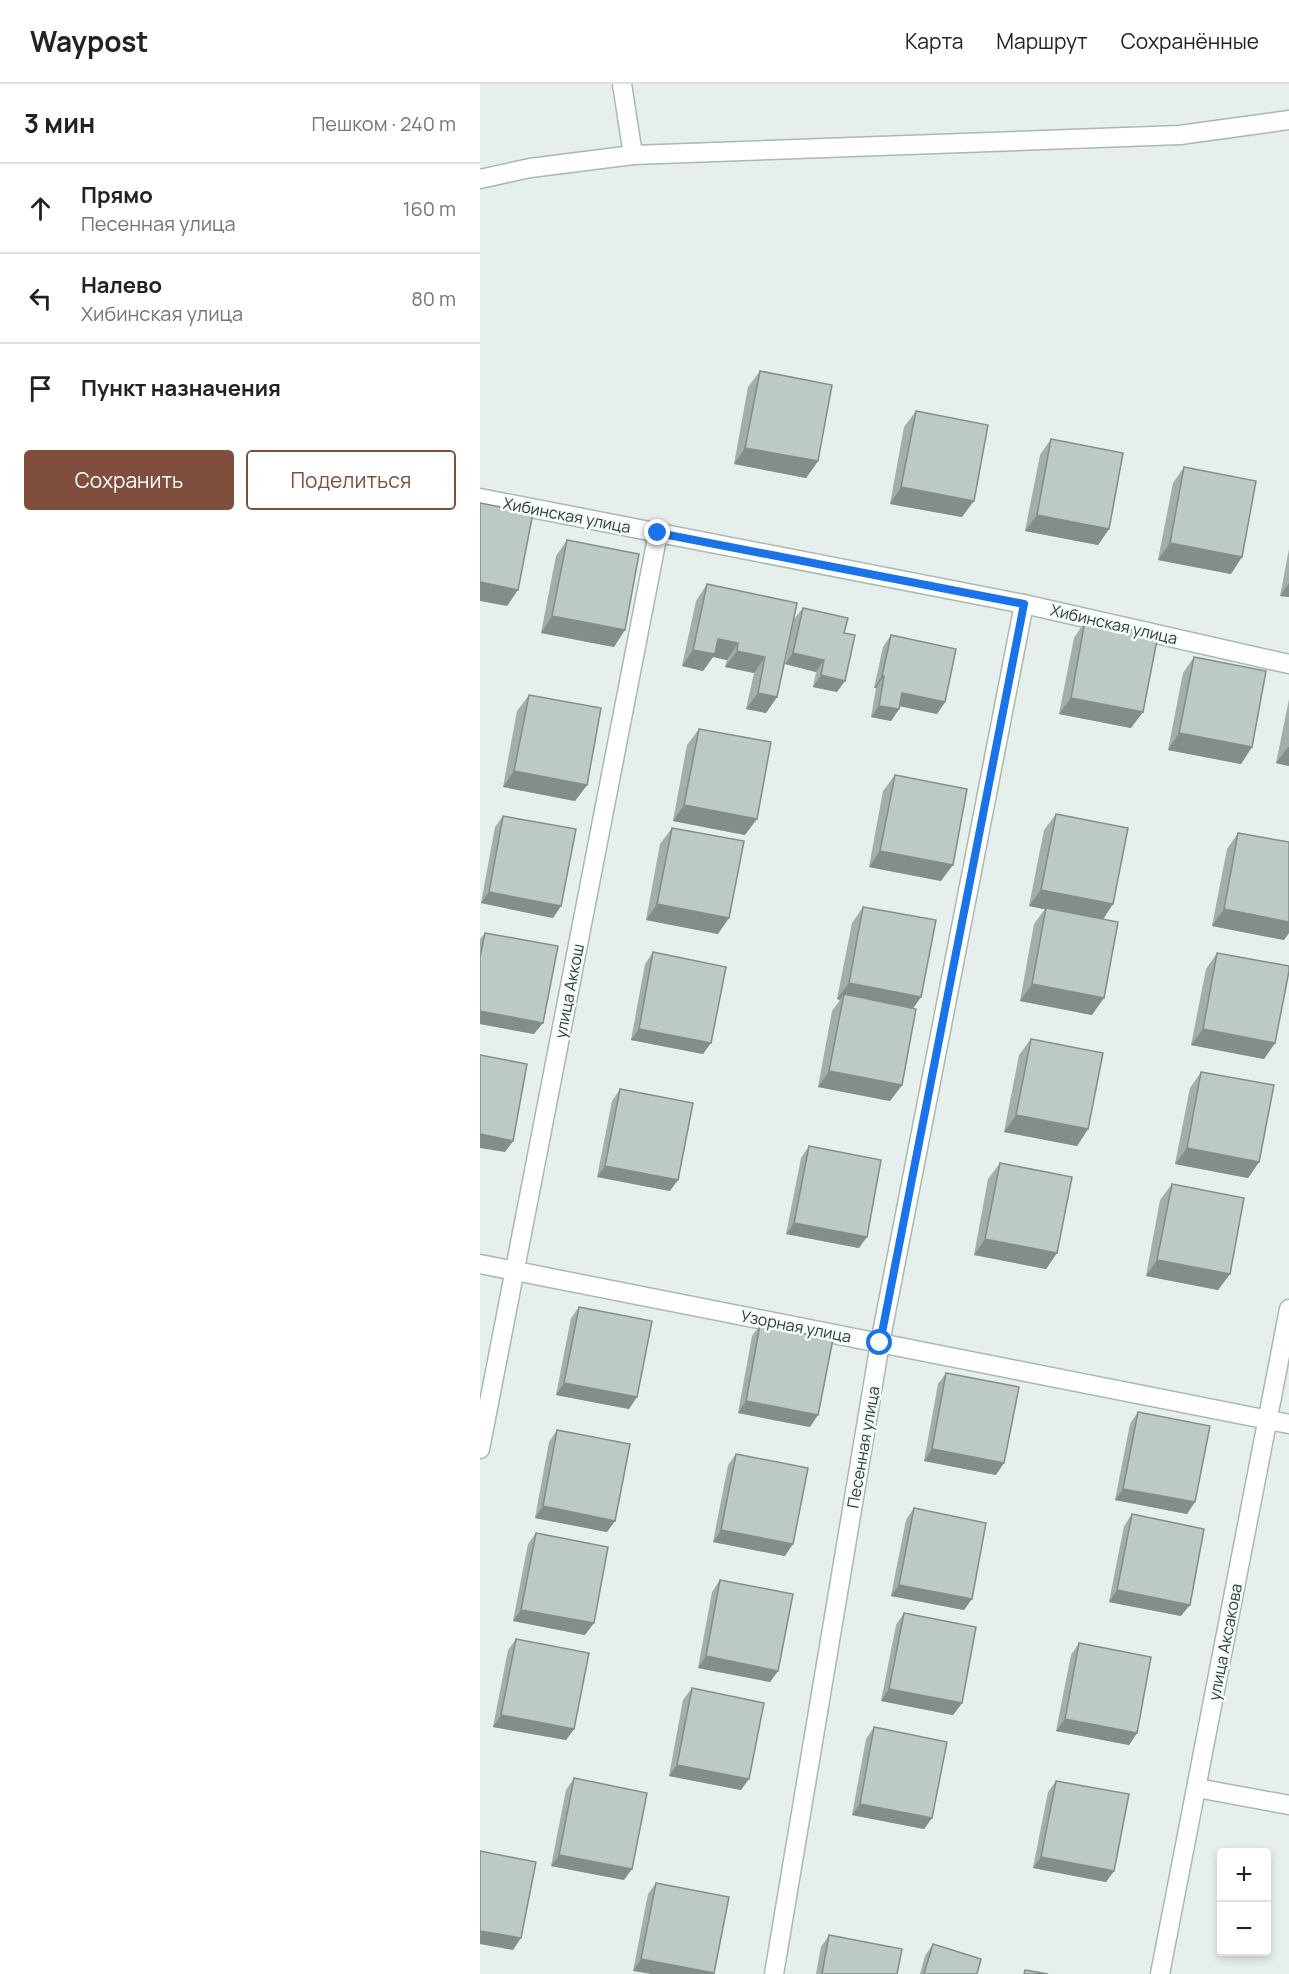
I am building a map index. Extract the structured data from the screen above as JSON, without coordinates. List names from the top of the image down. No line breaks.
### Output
{"streets":{"street":["Хибинская улица","улица Аккош","Узорная улица","Песенная улица","улица Аксакова"]},"crossings":[["Хибинская улица","улица Аккош"],["Хибинская улица","Песенная улица"],["улица Аккош","Узорная улица"],["Узорная улица","Песенная улица"],["Узорная улица","улица Аксакова"]],"page":{"header":"Waypost","nav":["Карта","Маршрут","Сохранённые"],"heading":["3 мин","Пешком · 240 m"],"list":[["Прямо","Песенная улица","160 m"],["Налево","Хибинская улица","80 m"],"Пункт назначения"],"buttons":["Сохранить","Поделиться"],"map_buttons":["+","−"]}}
